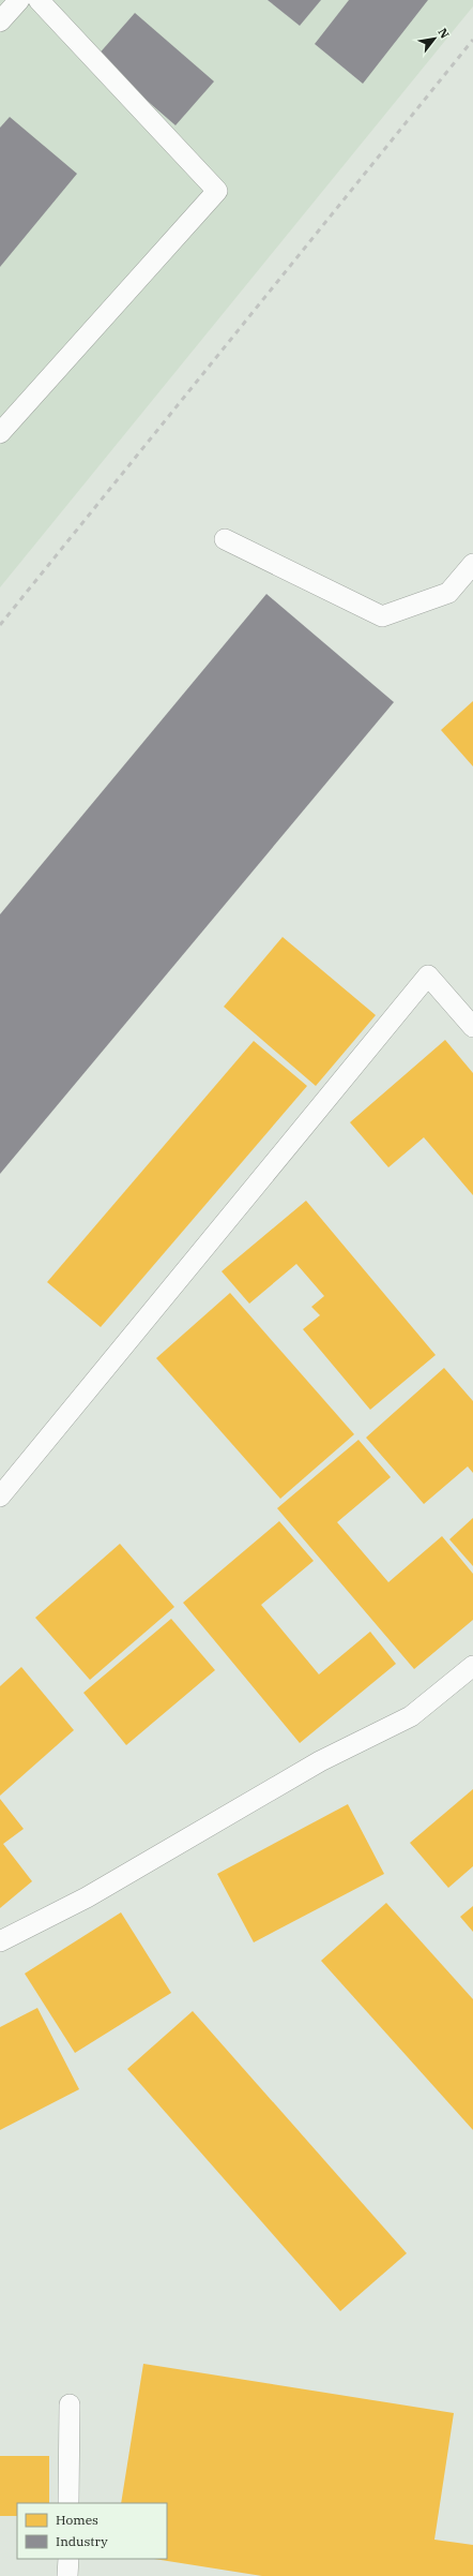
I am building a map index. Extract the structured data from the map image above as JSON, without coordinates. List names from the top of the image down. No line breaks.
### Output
{"legend":["Homes","Industry"],"north":"top right"}
